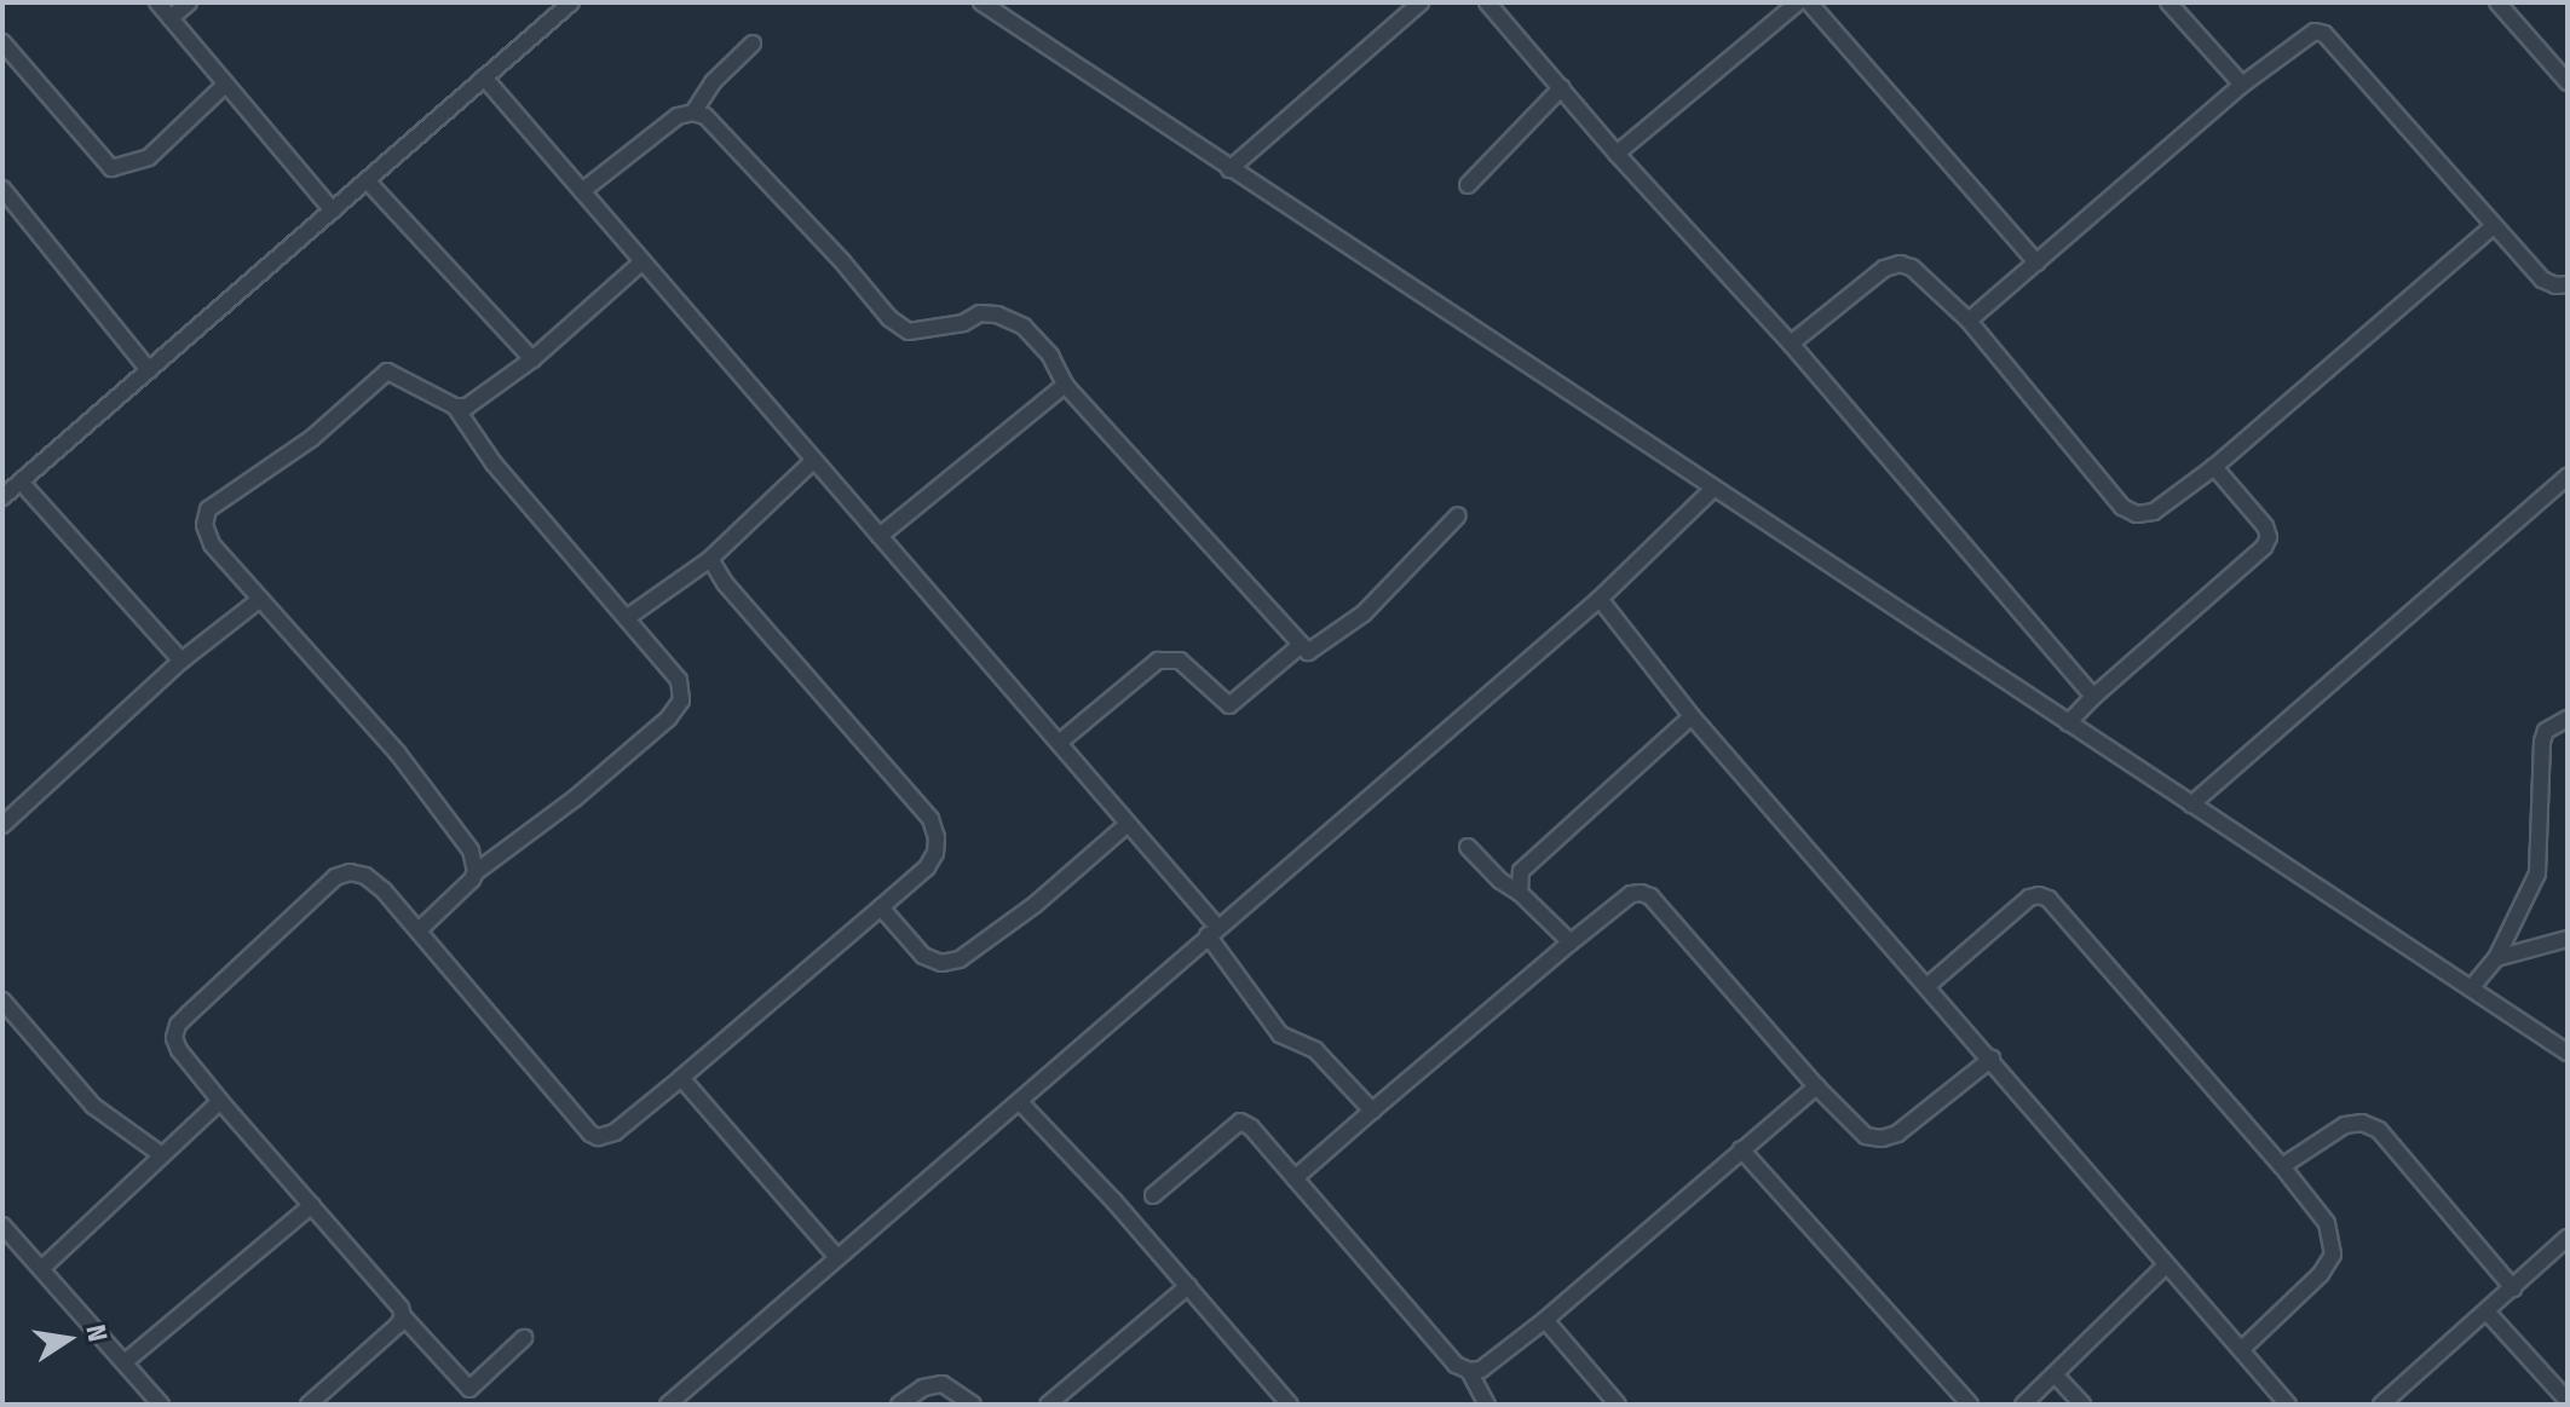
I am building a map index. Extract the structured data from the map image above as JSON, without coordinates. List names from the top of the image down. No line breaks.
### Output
{"north":"right"}
